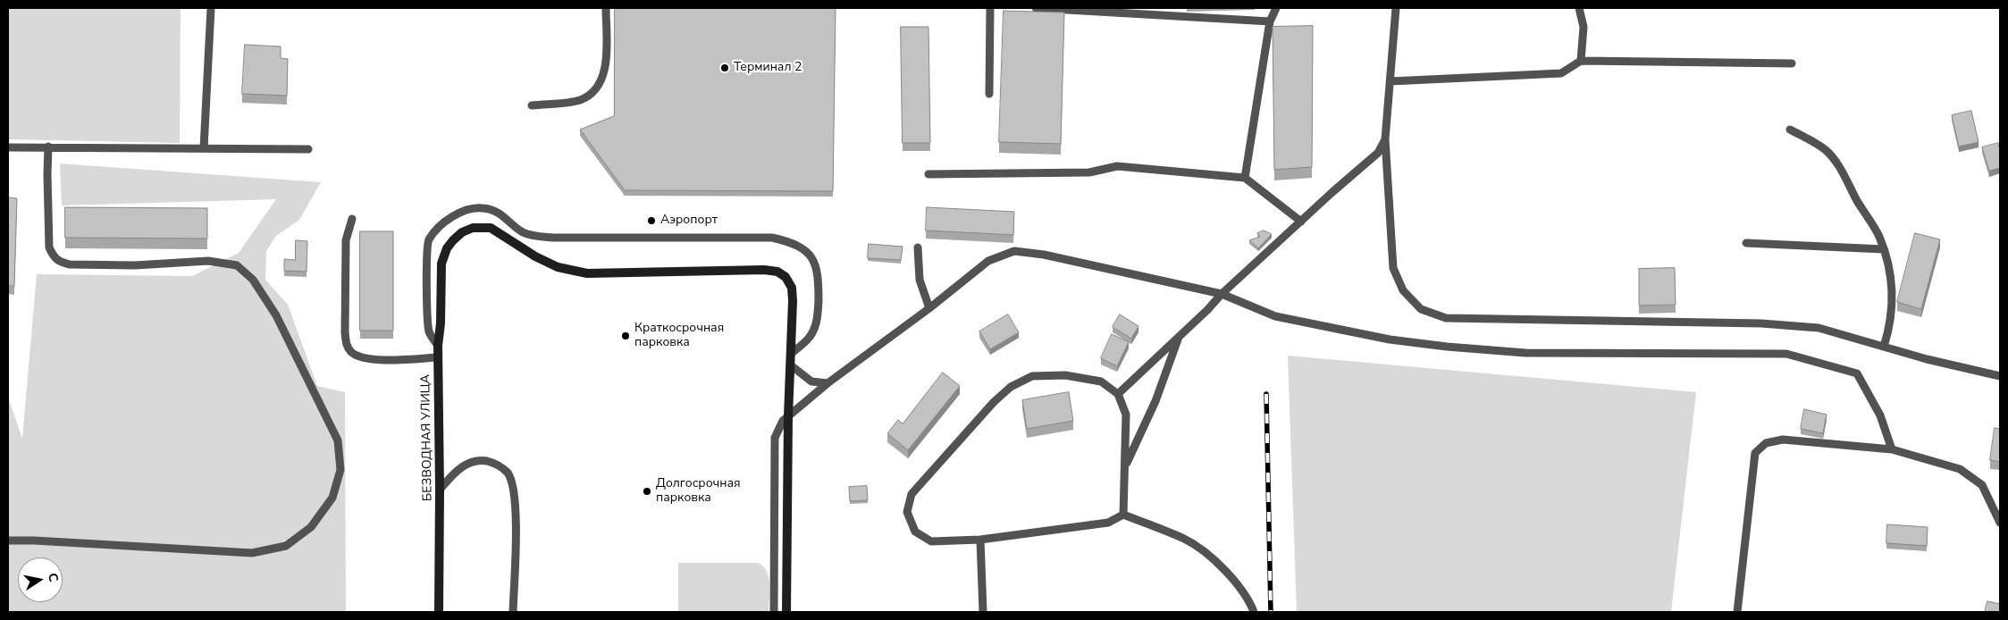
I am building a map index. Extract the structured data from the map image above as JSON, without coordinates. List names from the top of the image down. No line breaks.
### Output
{"streets":{"main road":["БЕЗВОДНАЯ УЛИЦА"]},"places":["Терминал 2","Аэропорт","Краткосрочная парковка","Долгосрочная парковка"],"north":"right"}
